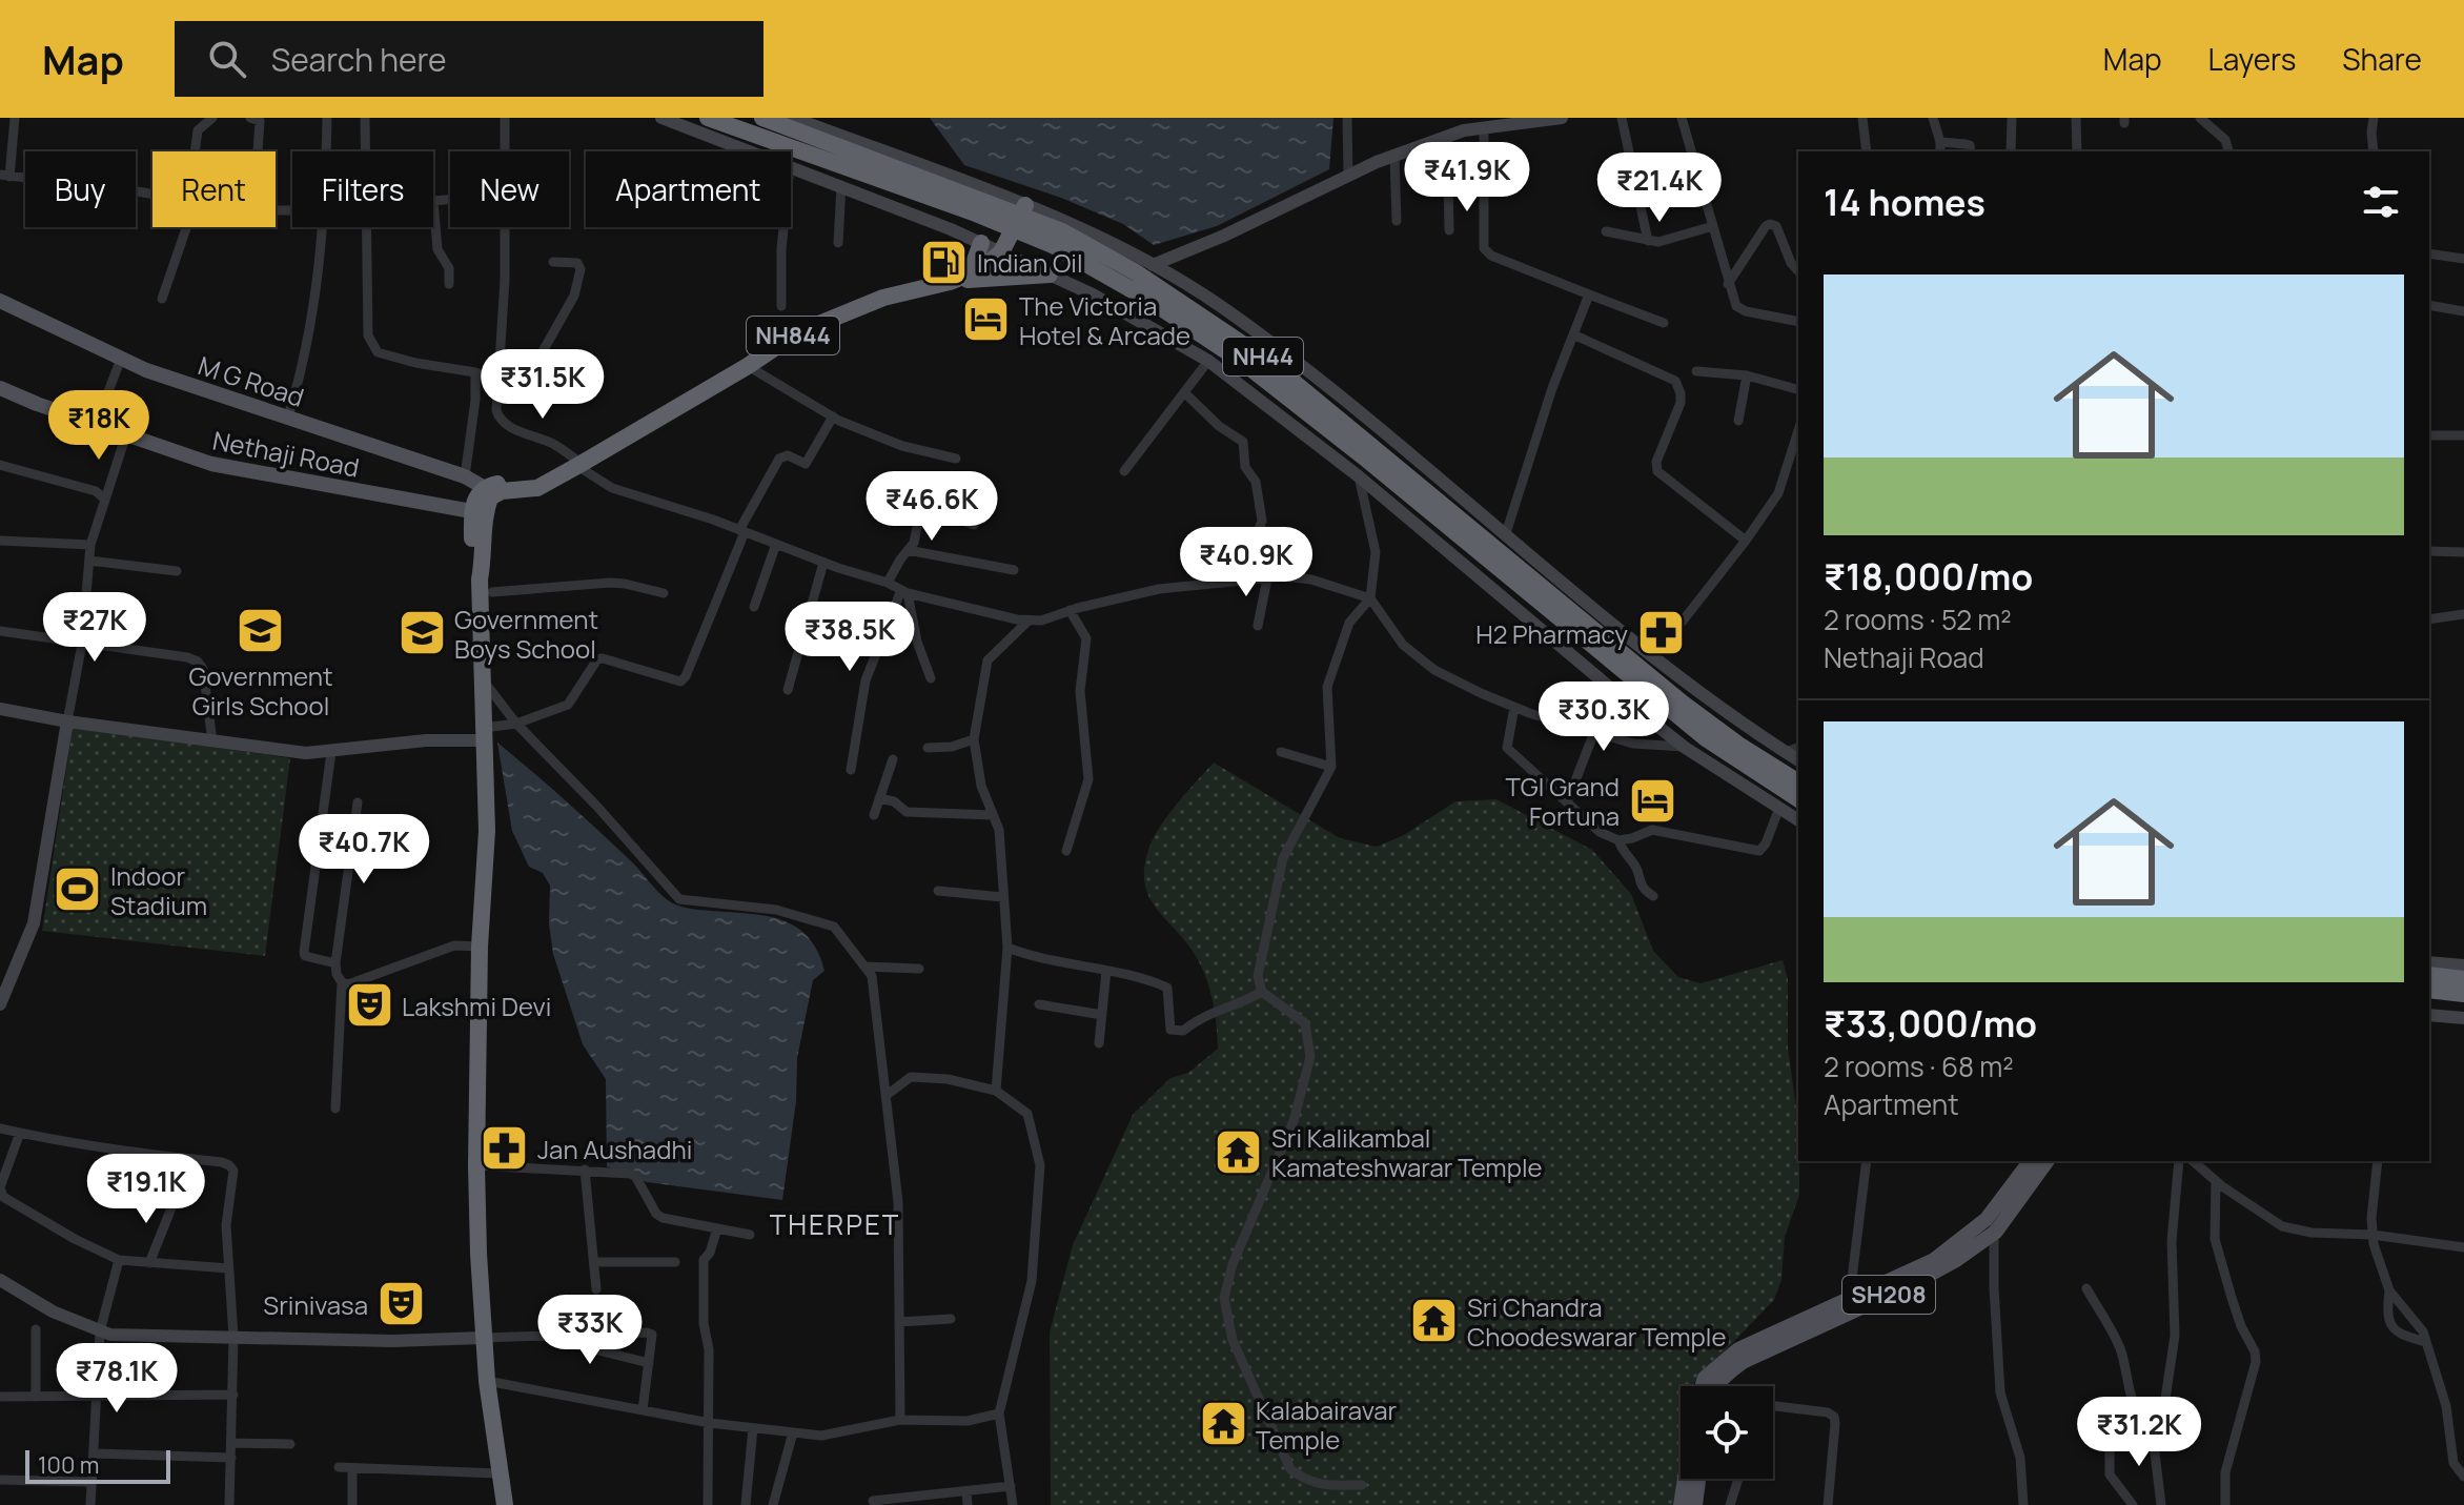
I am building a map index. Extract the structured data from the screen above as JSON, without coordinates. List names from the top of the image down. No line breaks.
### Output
{"streets":{"highway":["NH844","NH44"],"main road":["M G Road","Nethaji Road","SH208"]},"crossings":[["NH844","M G Road"]],"districts":["THERPET"],"places":{"fuel station":["Indian Oil"],"hotel":["The Victoria Hotel & Arcade","TGI Grand Fortuna"],"school or university":["Government Girls School","Government Boys School"],"pharmacy":["H2 Pharmacy","Jan Aushadhi"],"sports":["Indoor Stadium"],"theatre":["Lakshmi Devi","Srinivasa"],"temple":["Sri Kalikambal Kamateshwarar Temple","Sri Chandra Choodeswarar Temple","Kalabairavar Temple"]},"scale_bar":"100 m","page":{"header":"Map","search":"Search here","nav":["Map","Layers","Share"],"price":["₹41.9K","₹21.4K","₹31.5K","₹18K","₹46.6K","₹40.9K","₹27K","₹38.5K","₹30.3K","₹40.7K","₹19.1K","₹33K","₹78.1K","₹31.2K"],"chip":["Buy","Rent","Filters","New","Apartment"],"heading":"14 homes","list":[{"name":"₹18,000/mo","note":"2 rooms · 52 m² · Nethaji Road"},{"name":"₹33,000/mo","note":"2 rooms · 68 m² · Apartment"}],"scale":"100 m"}}
